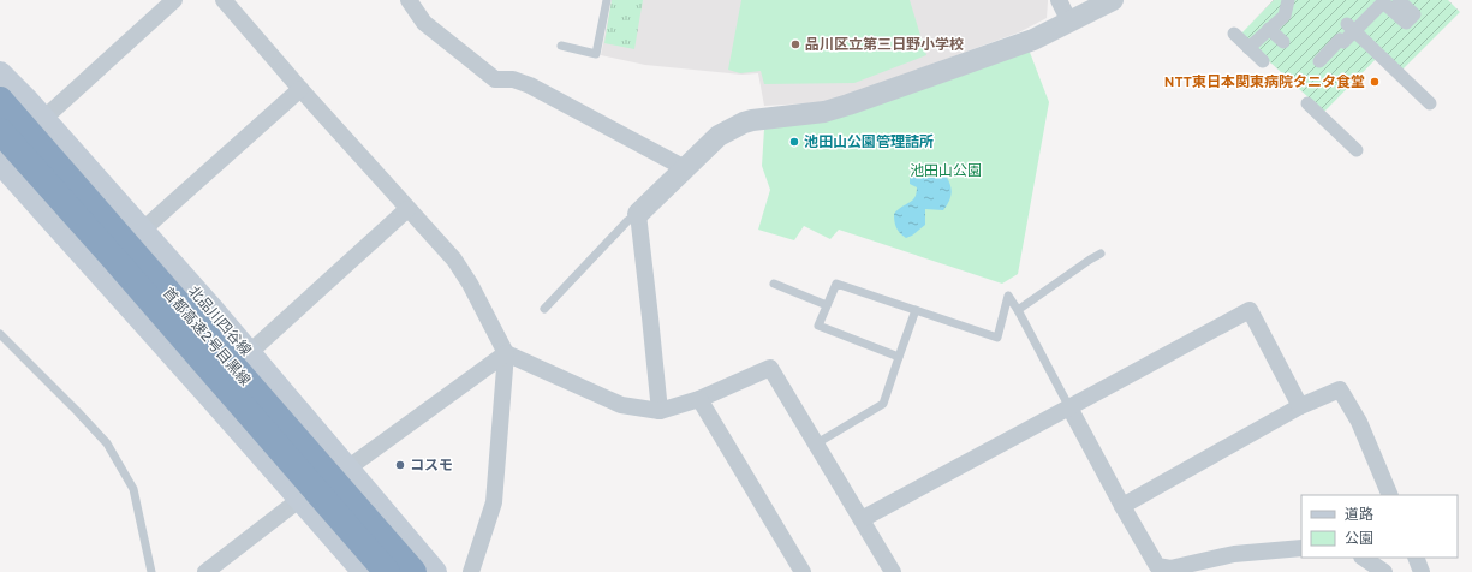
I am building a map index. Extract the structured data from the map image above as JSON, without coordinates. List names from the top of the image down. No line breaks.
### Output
{"streets":{"highway":["首都高速2号目黒線"],"main road":["北品川四谷線"]},"parks":["池田山公園"],"places":["品川区立第三日野小学校","NTT東日本関東病院タニタ食堂","池田山公園管理詰所","コスモ"],"legend":["道路","公園"]}
